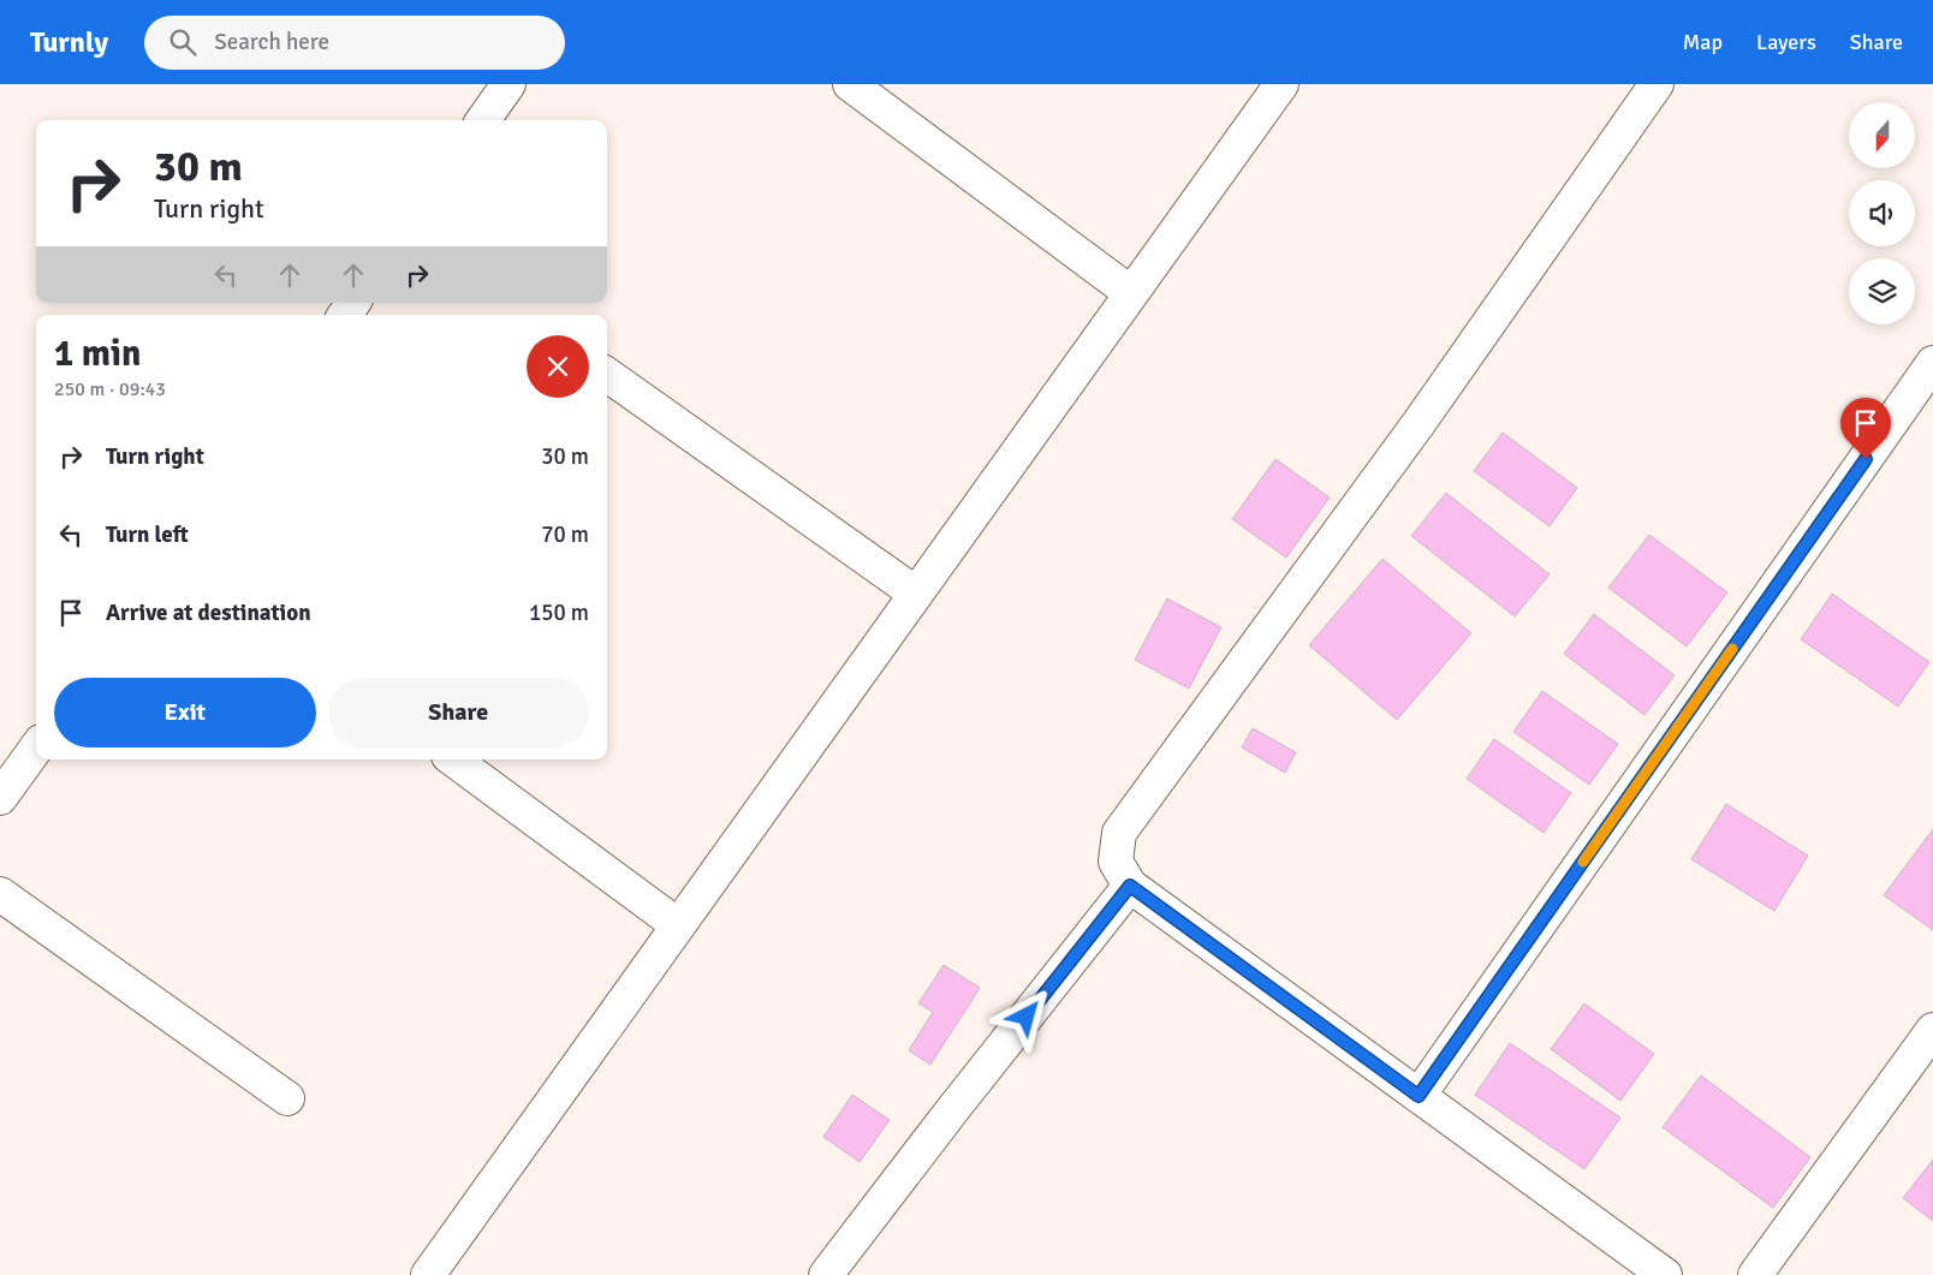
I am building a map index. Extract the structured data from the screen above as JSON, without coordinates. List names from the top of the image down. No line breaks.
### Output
{"north":"bottom","page":{"header":"Turnly","search":"Search here","nav":["Map","Layers","Share"],"turn":["30 m","Turn right"],"heading":["1 min","250 m · 09:43"],"list":[{"name":"Turn right","value":"30 m"},{"name":"Turn left","value":"70 m"},{"name":"Arrive at destination","value":"150 m"}],"buttons":["Exit","Share"]}}
